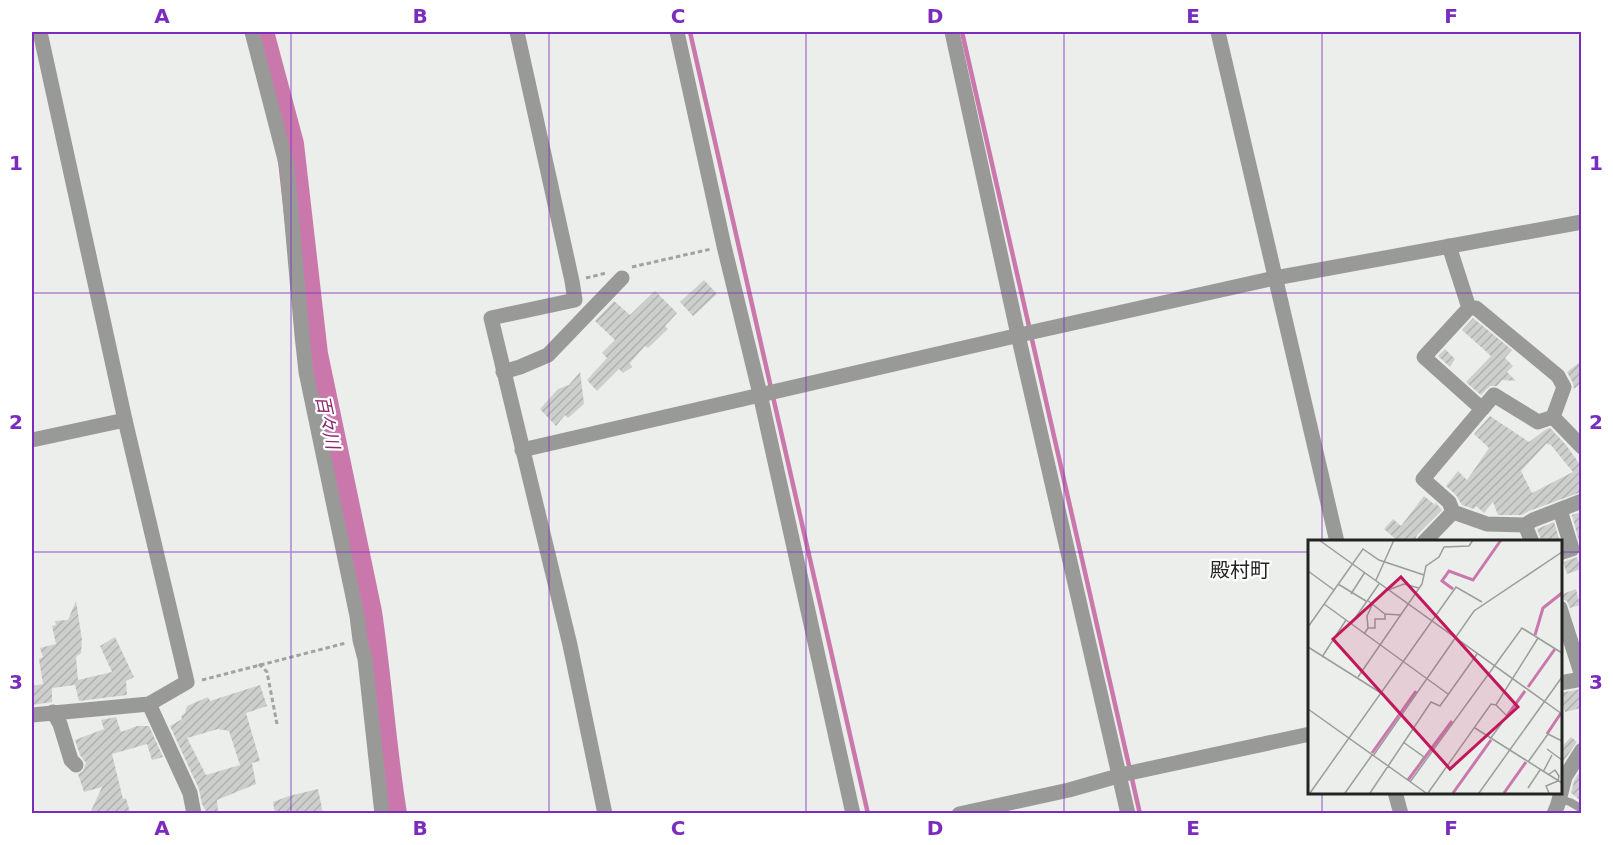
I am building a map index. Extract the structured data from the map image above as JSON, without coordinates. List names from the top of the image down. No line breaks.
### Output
{"districts":["殿村町"],"water":["百々川"],"grid":{"columns":["A","B","C","D","E","F"],"rows":["1","2","3"]}}
